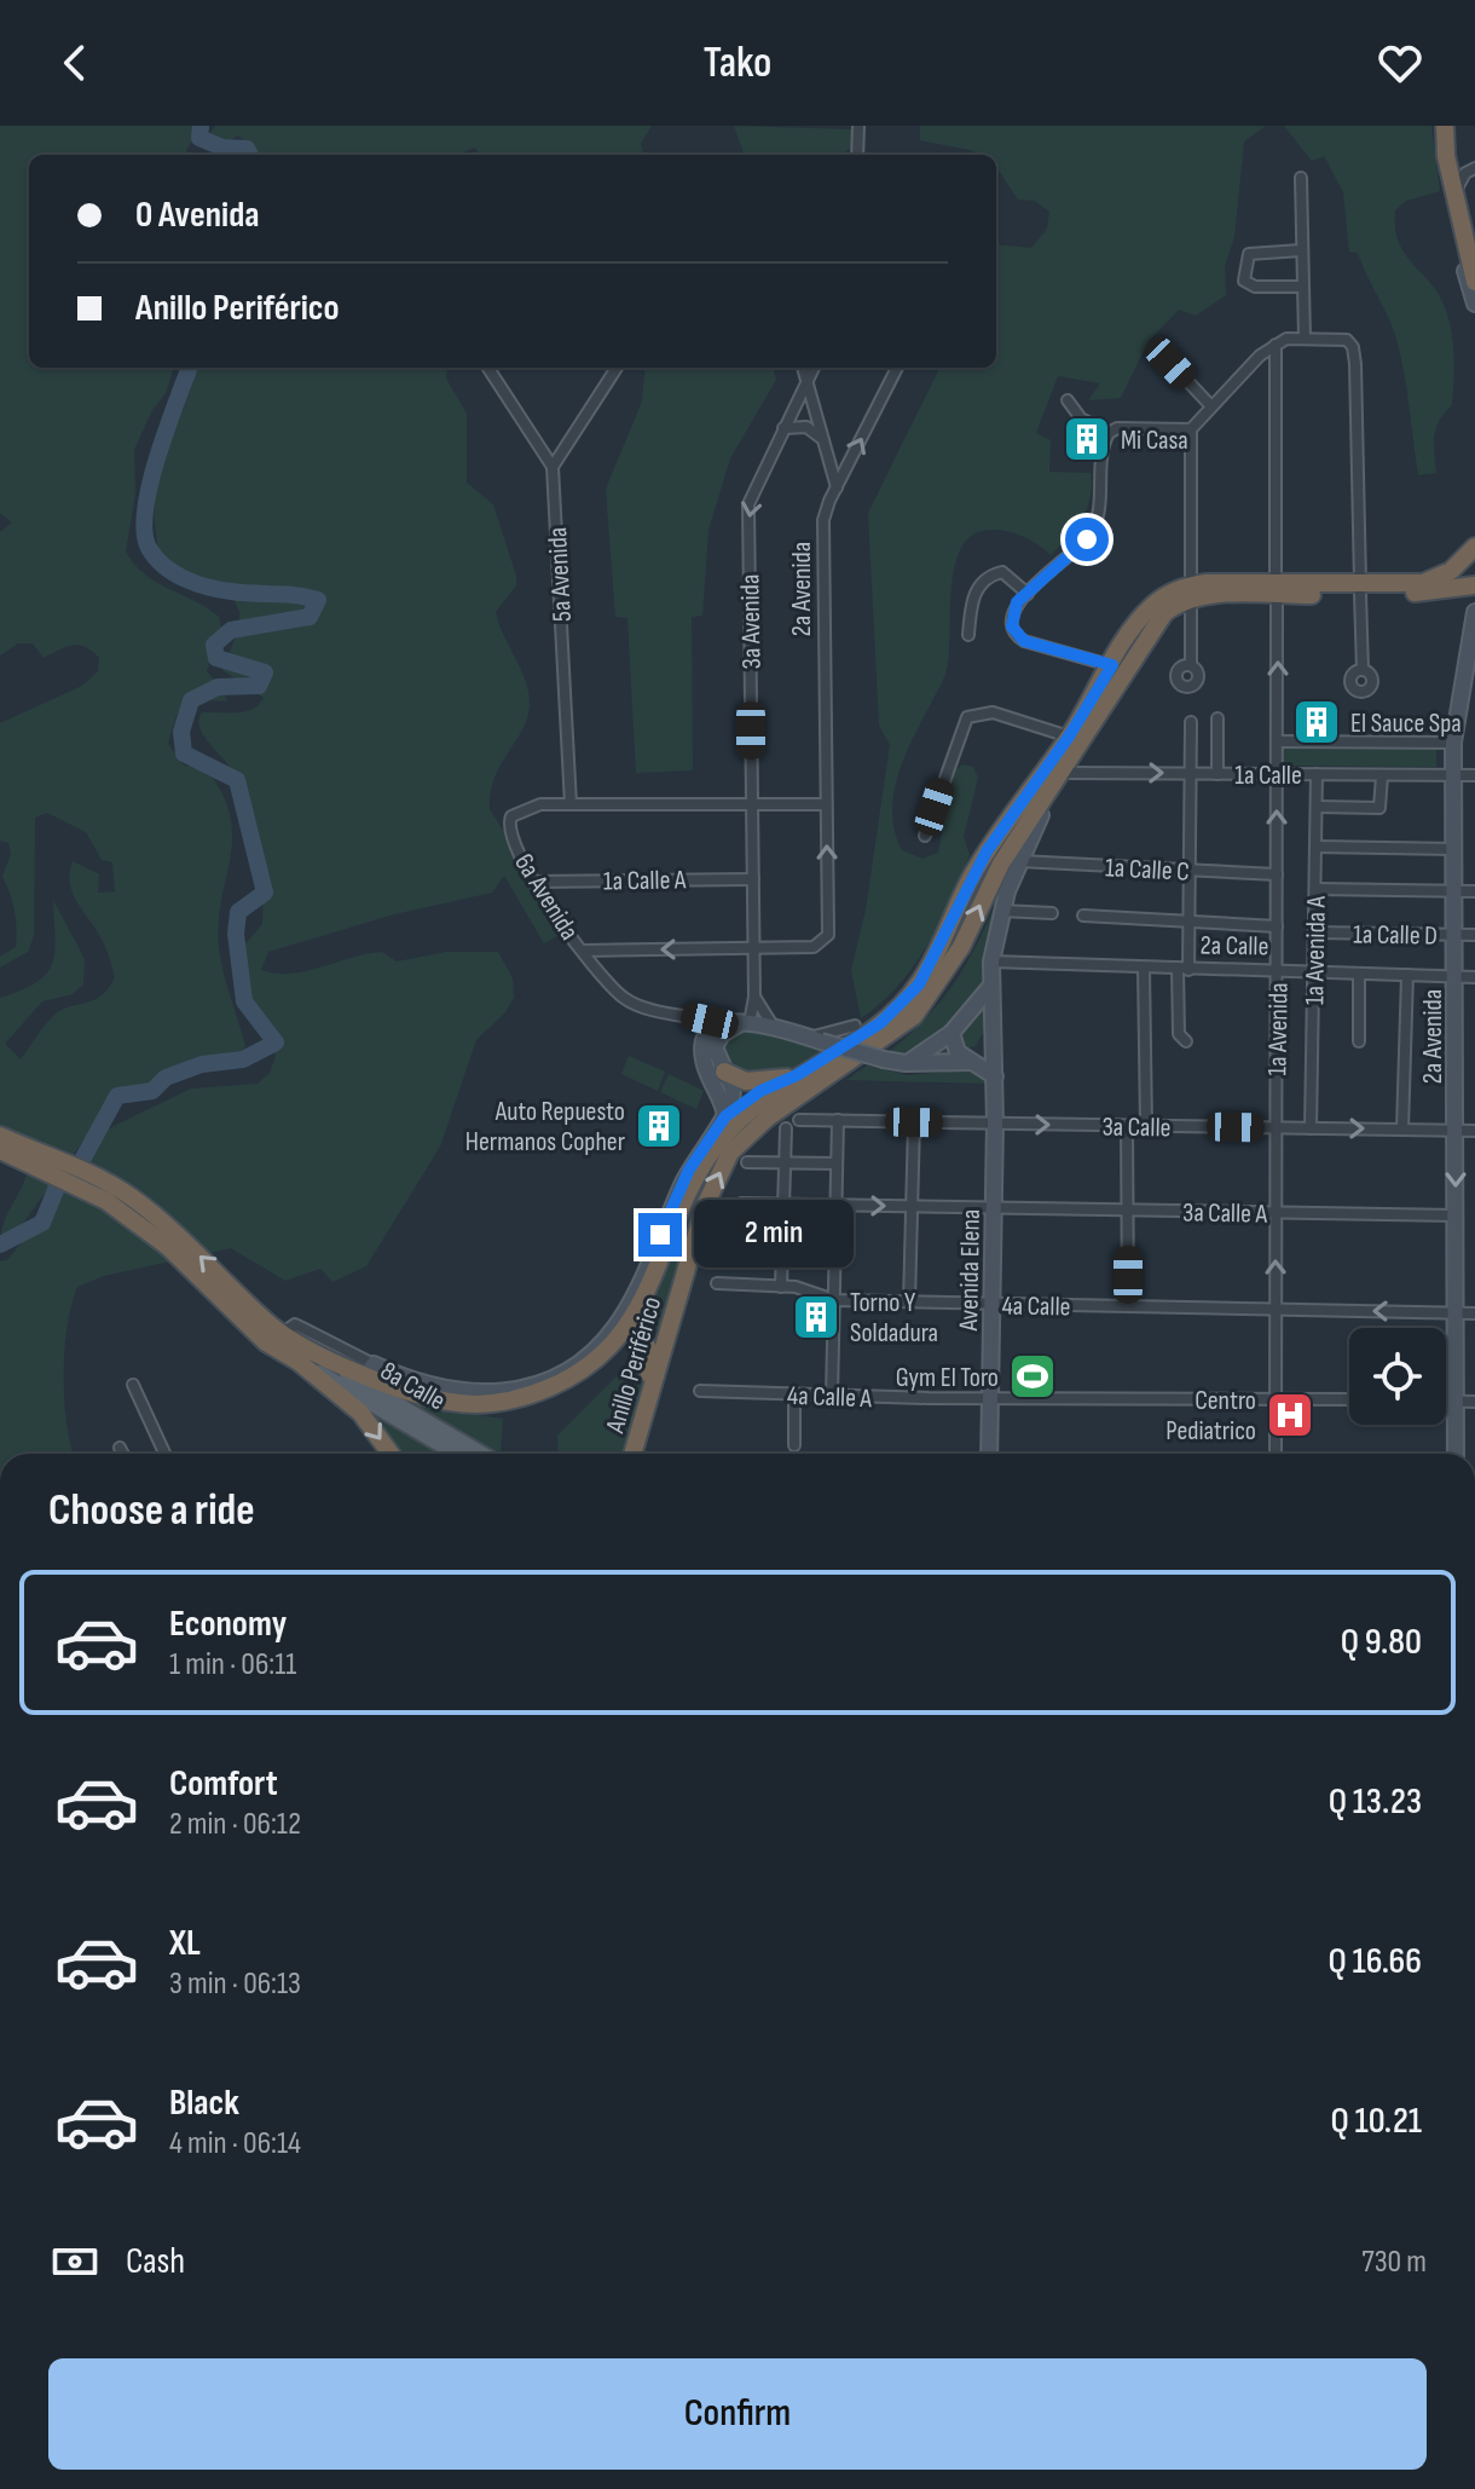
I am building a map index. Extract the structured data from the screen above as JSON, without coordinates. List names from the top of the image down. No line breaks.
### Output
{"streets":{"highway":["Anillo Periférico"],"main road":["8a Calle"],"street":["5a Avenida","2a Avenida","3a Avenida","1a Calle","1a Calle C","1a Calle A","6a Avenida","1a Calle D","2a Calle","1a Avenida A","1a Avenida","3a Calle","3a Calle A","Avenida Elena","4a Calle","4a Calle A"]},"crossings":[["5a Avenida","6a Avenida"],["2a Avenida","3a Avenida"],["2a Avenida","1a Calle"],["2a Avenida","1a Calle D"],["2a Avenida","2a Calle"],["2a Avenida","3a Calle"],["2a Avenida","3a Calle A"],["2a Avenida","4a Calle"],["3a Avenida","1a Calle A"],["1a Calle","1a Avenida A"],["1a Calle","1a Avenida"],["1a Calle","Avenida Elena"],["1a Calle","Anillo Periférico"],["1a Calle C","1a Avenida"],["1a Calle C","Avenida Elena"],["1a Calle A","6a Avenida"],["1a Calle D","1a Avenida A"],["2a Calle","1a Avenida A"],["2a Calle","1a Avenida"],["2a Calle","Avenida Elena"],["1a Avenida A","3a Calle"],["1a Avenida","3a Calle"],["1a Avenida","3a Calle A"],["1a Avenida","4a Calle"],["1a Avenida","4a Calle A"],["3a Calle","Avenida Elena"],["3a Calle A","Avenida Elena"],["Avenida Elena","4a Calle"],["Avenida Elena","Anillo Periférico"],["Avenida Elena","4a Calle A"],["Anillo Periférico","8a Calle"]],"one_way":["3a Avenida"],"places":{"building":["Mi Casa","El Sauce Spa","Auto Repuesto Hermanos Copher","Torno Y Soldadura"],"sports":["Gym El Toro"],"hospital":["Centro Pediatrico"]},"page":{"header":"Tako","banner":["0 Avenida","Anillo Periférico"],"bubble":"2 min","heading":"Choose a ride","list":[{"name":"Economy","note":"1 min · 06:11","value":"Q 9.80"},{"name":"Comfort","note":"2 min · 06:12","value":"Q 13.23"},{"name":"XL","note":"3 min · 06:13","value":"Q 16.66"},{"name":"Black","note":"4 min · 06:14","value":"Q 10.21"}],"pay":["Cash","730 m"],"buttons":"Confirm"}}
